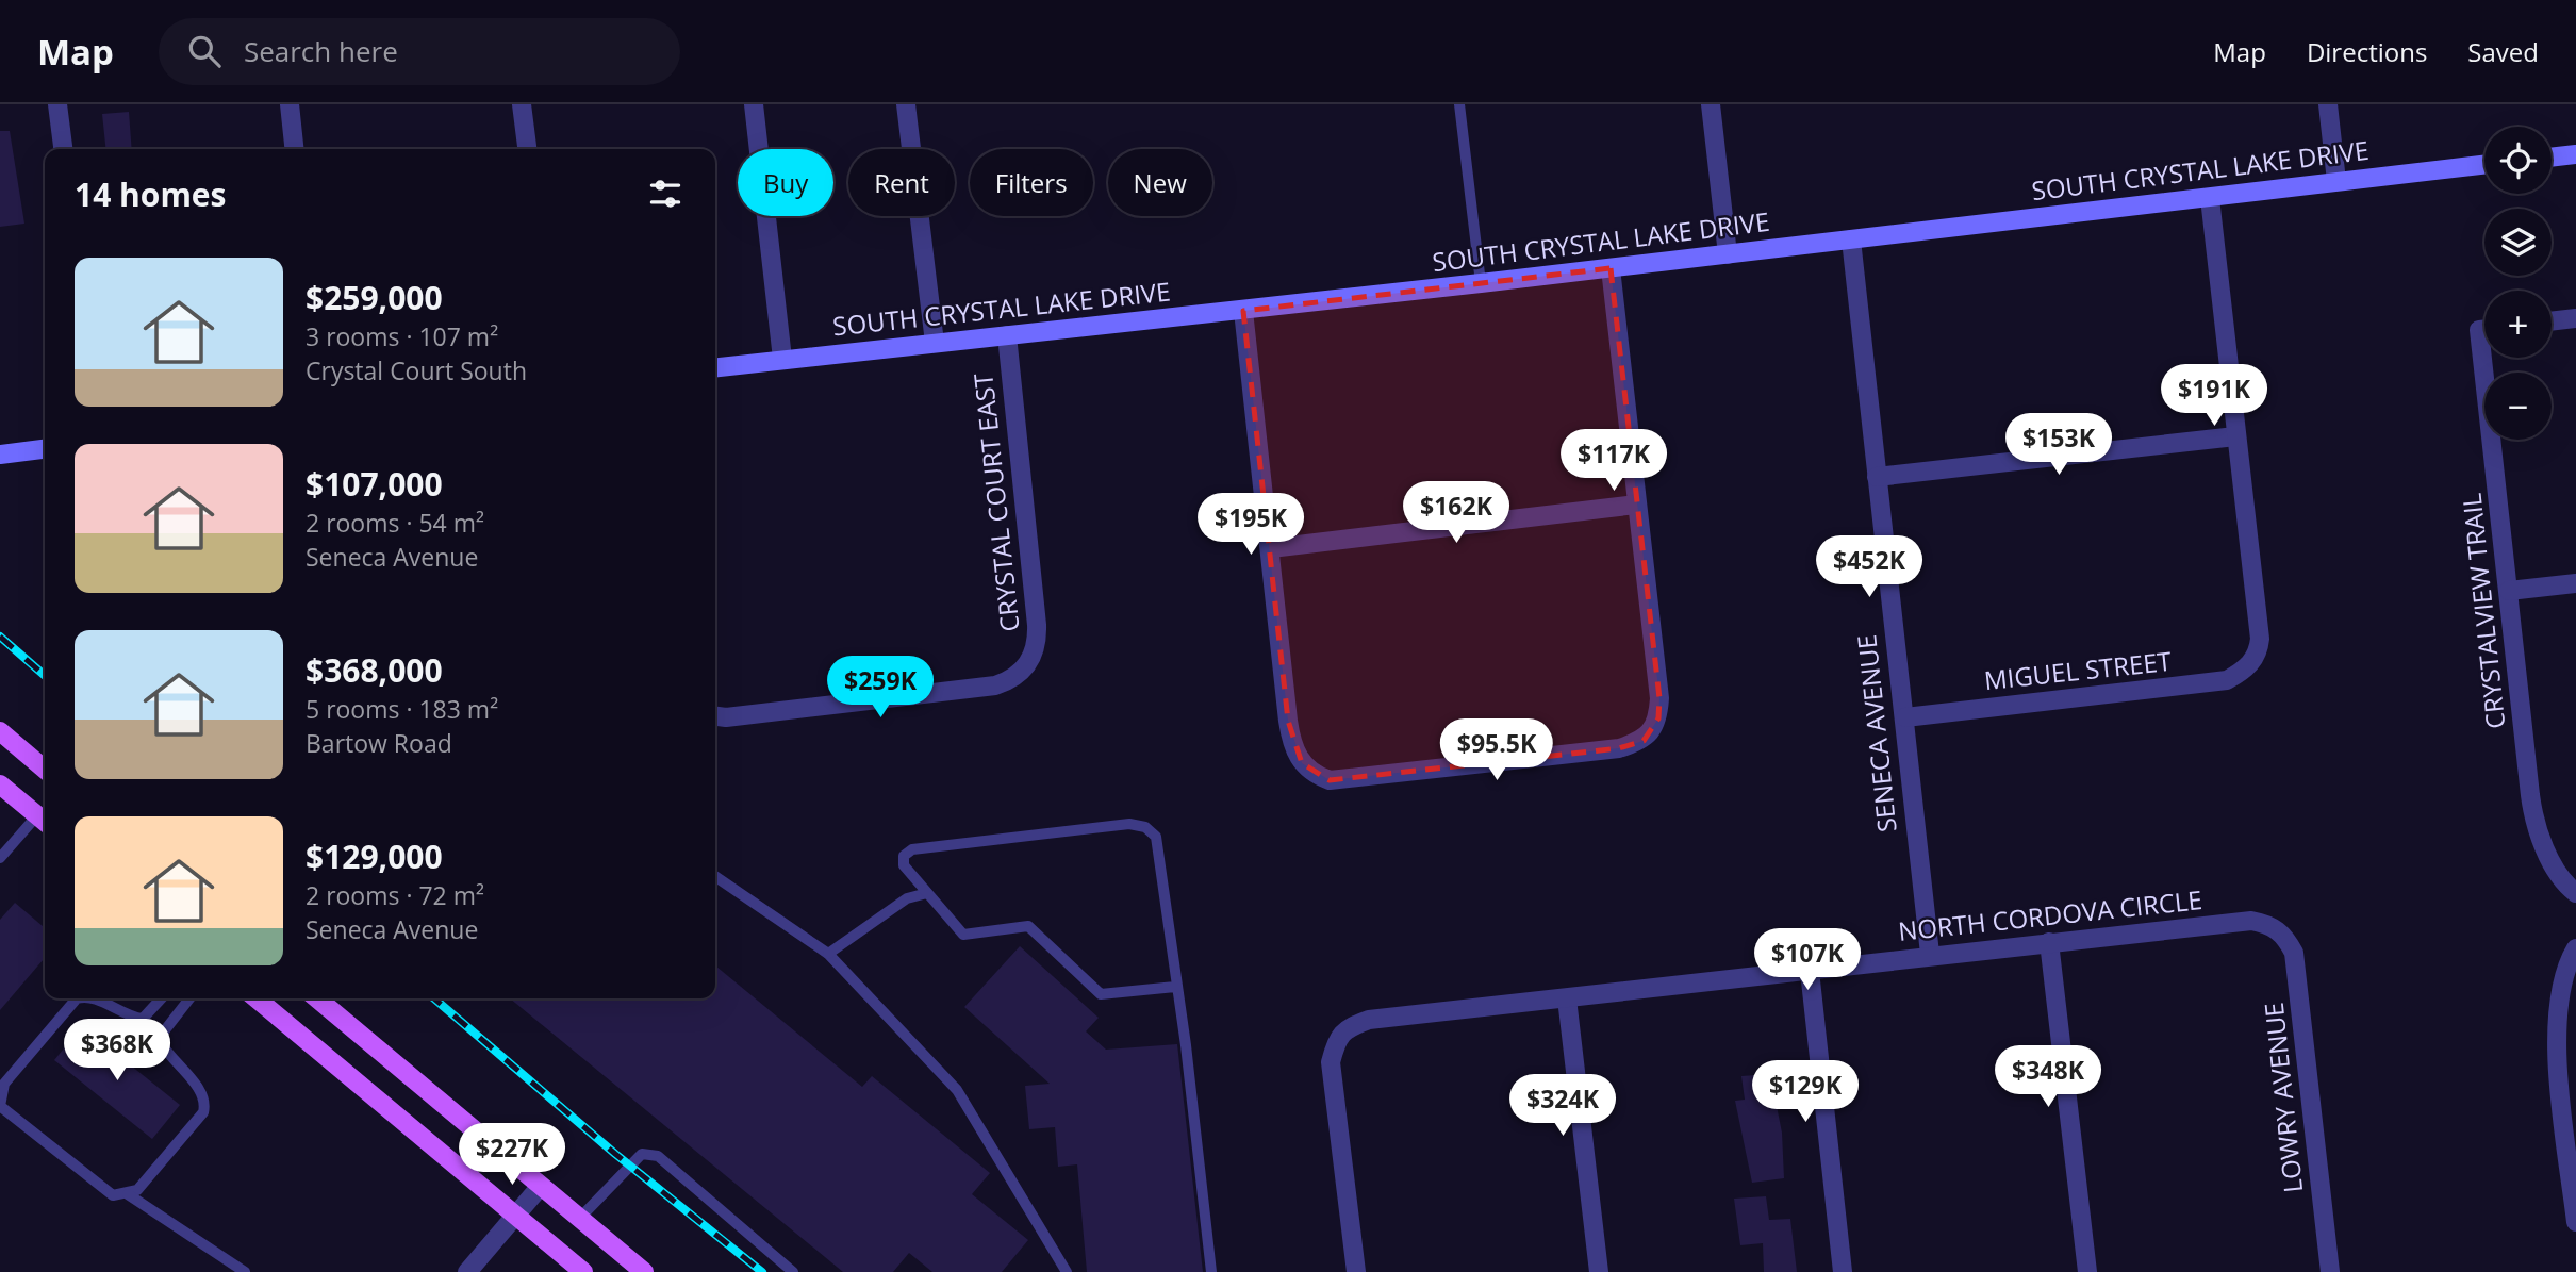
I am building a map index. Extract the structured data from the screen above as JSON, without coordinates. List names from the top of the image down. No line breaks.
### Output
{"streets":{"street":["SOUTH CRYSTAL LAKE DRIVE","CRYSTAL COURT EAST","CRYSTALVIEW TRAIL","MIGUEL STREET","SENECA AVENUE","NORTH CORDOVA CIRCLE","LOWRY AVENUE"]},"crossings":[["SOUTH CRYSTAL LAKE DRIVE","CRYSTAL COURT EAST"],["SOUTH CRYSTAL LAKE DRIVE","SENECA AVENUE"],["MIGUEL STREET","SENECA AVENUE"],["SENECA AVENUE","NORTH CORDOVA CIRCLE"],["NORTH CORDOVA CIRCLE","LOWRY AVENUE"]],"page":{"header":"Map","search":"Search here","nav":["Map","Directions","Saved"],"map_buttons":["+","−"],"chip":["Buy","Rent","Filters","New"],"heading":"14 homes","list":[{"name":"$259,000","note":"3 rooms · 107 m² · Crystal Court South"},{"name":"$107,000","note":"2 rooms · 54 m² · Seneca Avenue"},{"name":"$368,000","note":"5 rooms · 183 m² · Bartow Road"},{"name":"$129,000","note":"2 rooms · 72 m² · Seneca Avenue"}],"price":["$191K","$153K","$117K","$162K","$195K","$452K","$259K","$95.5K","$107K","$368K","$348K","$129K","$324K","$227K"]}}
